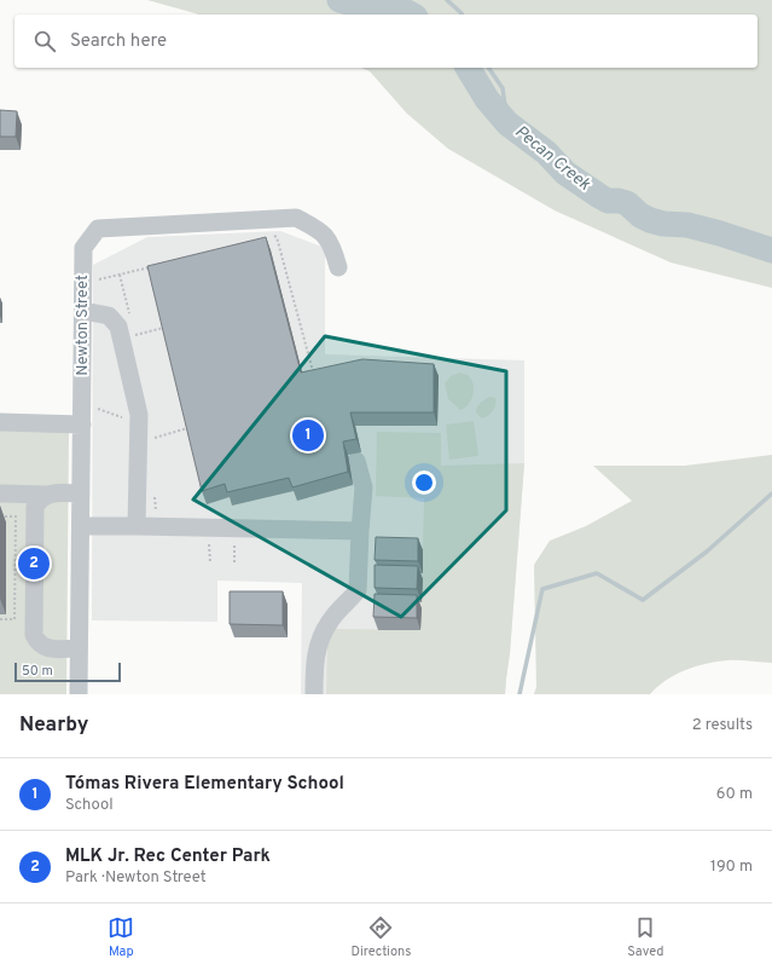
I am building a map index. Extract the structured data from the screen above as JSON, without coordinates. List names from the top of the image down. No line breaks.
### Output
{"streets":{"street":["Newton Street"]},"water":["Pecan Creek"],"scale_bar":"50 m","page":{"search":"Search here","pins":["1","2"],"scale":"50 m","heading":["Nearby","2 results"],"list":[{"mark":"1","name":"Tómas Rivera Elementary School","note":"School","value":"60 m"},{"mark":"2","name":"MLK Jr. Rec Center Park","note":"Park · Newton Street","value":"190 m"}],"nav":["Map","Directions","Saved"]}}
